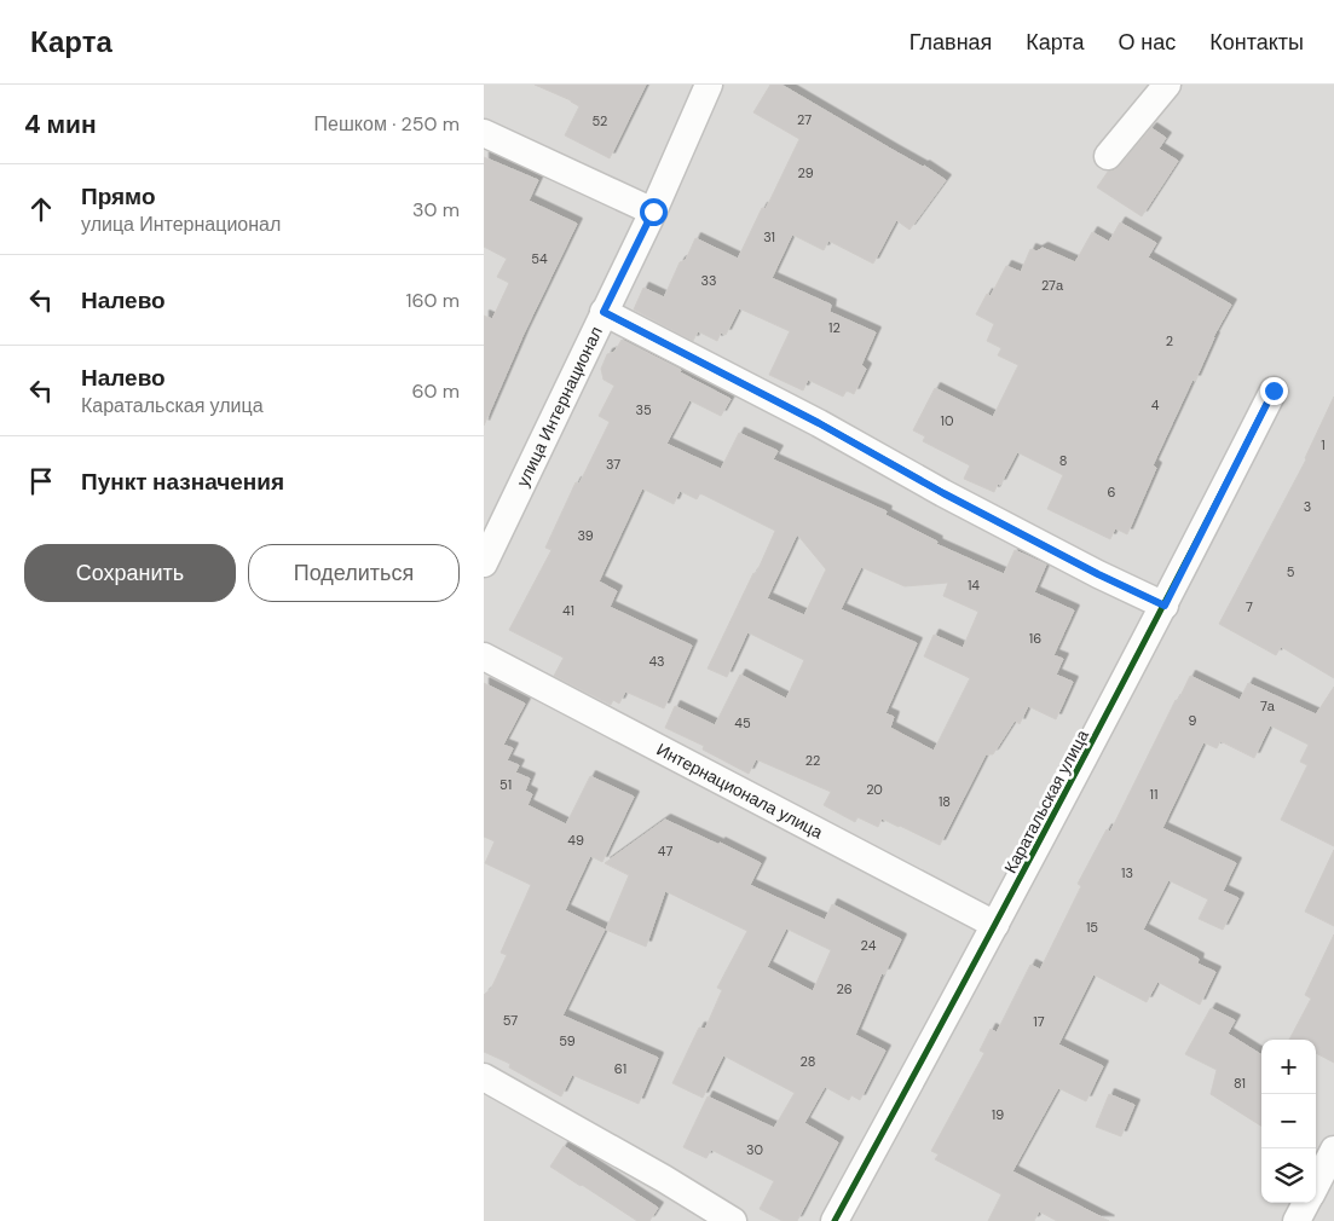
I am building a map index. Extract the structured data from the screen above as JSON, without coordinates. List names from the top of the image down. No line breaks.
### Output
{"streets":{"street":["улица Интернационал","Интернационала улица","Каратальская улица"]},"crossings":[["Интернационала улица","Каратальская улица"]],"house_numbers":["27","52","29","31","54","33","27а","12","2","4","35","10","1","8","37","6","3","39","5","14","7","41","16","43","7а","9","45","22","51","20","11","18","49","47","13","15","24","26","57","17","59","28","61","81","19","30"],"page":{"header":"Карта","nav":["Главная","Карта","О нас","Контакты"],"heading":["4 мин","Пешком · 250 m"],"list":[["Прямо","улица Интернационал","30 m"],["Налево","160 m"],["Налево","Каратальская улица","60 m"],"Пункт назначения"],"buttons":["Сохранить","Поделиться"],"map_buttons":["+","−"]}}
